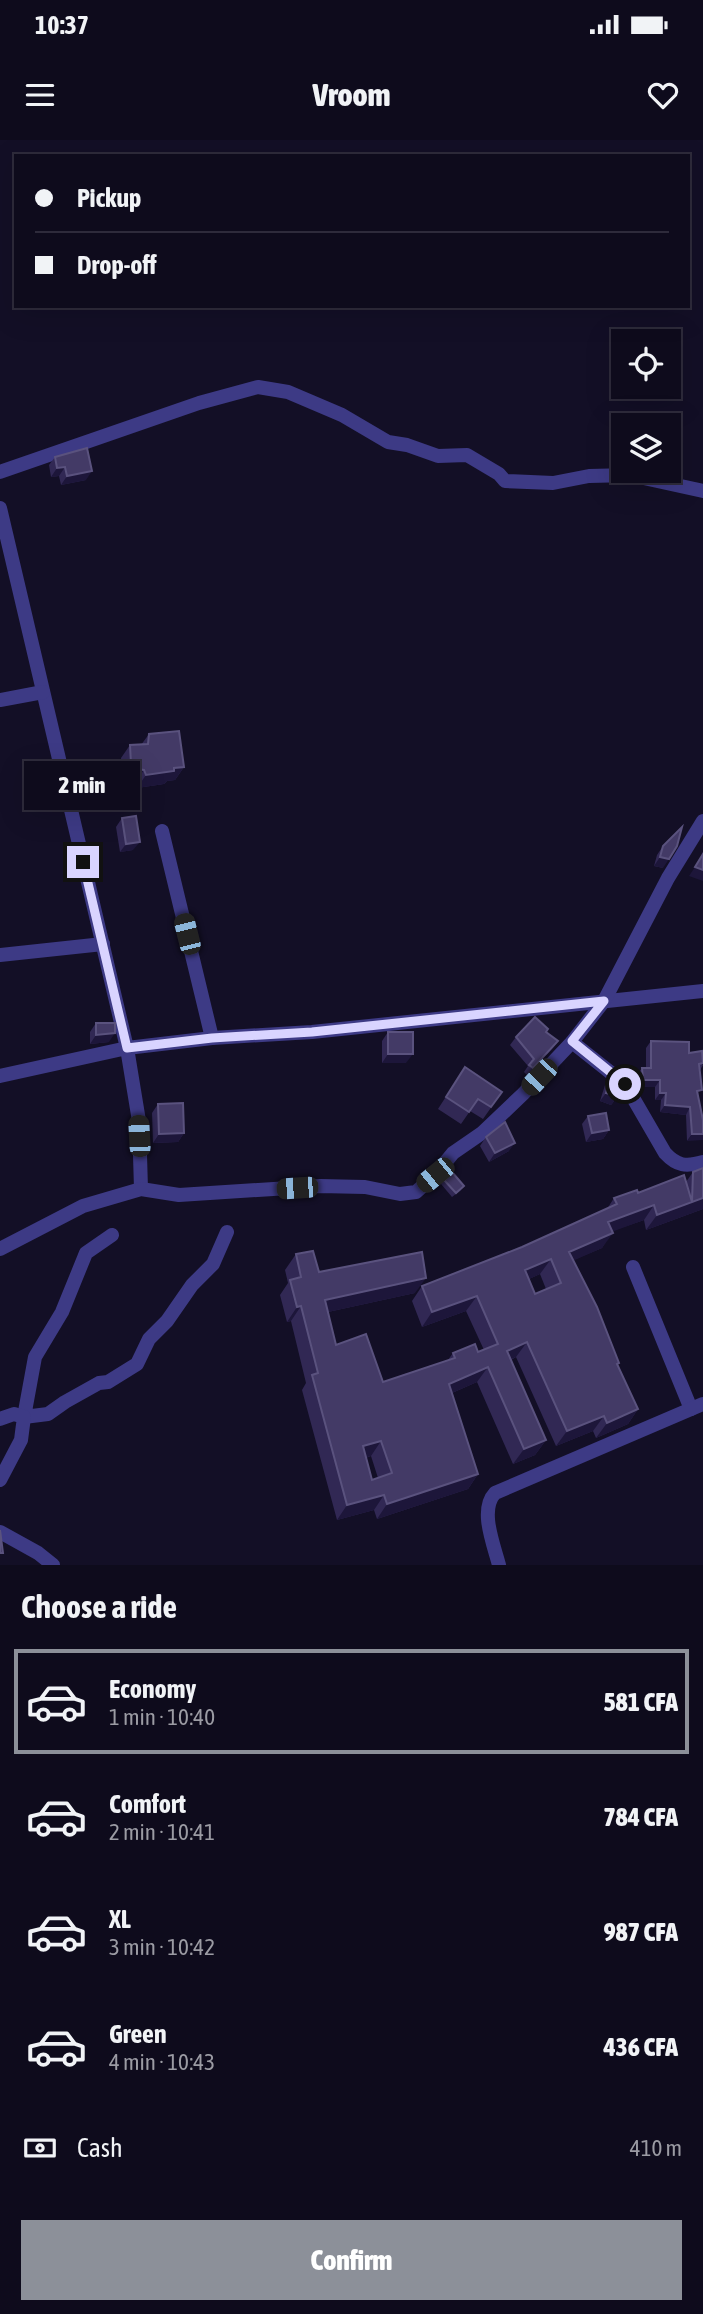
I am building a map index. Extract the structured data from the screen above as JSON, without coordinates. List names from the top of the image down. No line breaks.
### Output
{"page":{"status":"10:37","header":"Vroom","banner":["Pickup","Drop-off"],"bubble":"2 min","heading":"Choose a ride","list":[{"name":"Economy","note":"1 min · 10:40","value":"581 CFA"},{"name":"Comfort","note":"2 min · 10:41","value":"784 CFA"},{"name":"XL","note":"3 min · 10:42","value":"987 CFA"},{"name":"Green","note":"4 min · 10:43","value":"436 CFA"}],"pay":["Cash","410 m"],"buttons":"Confirm"}}
